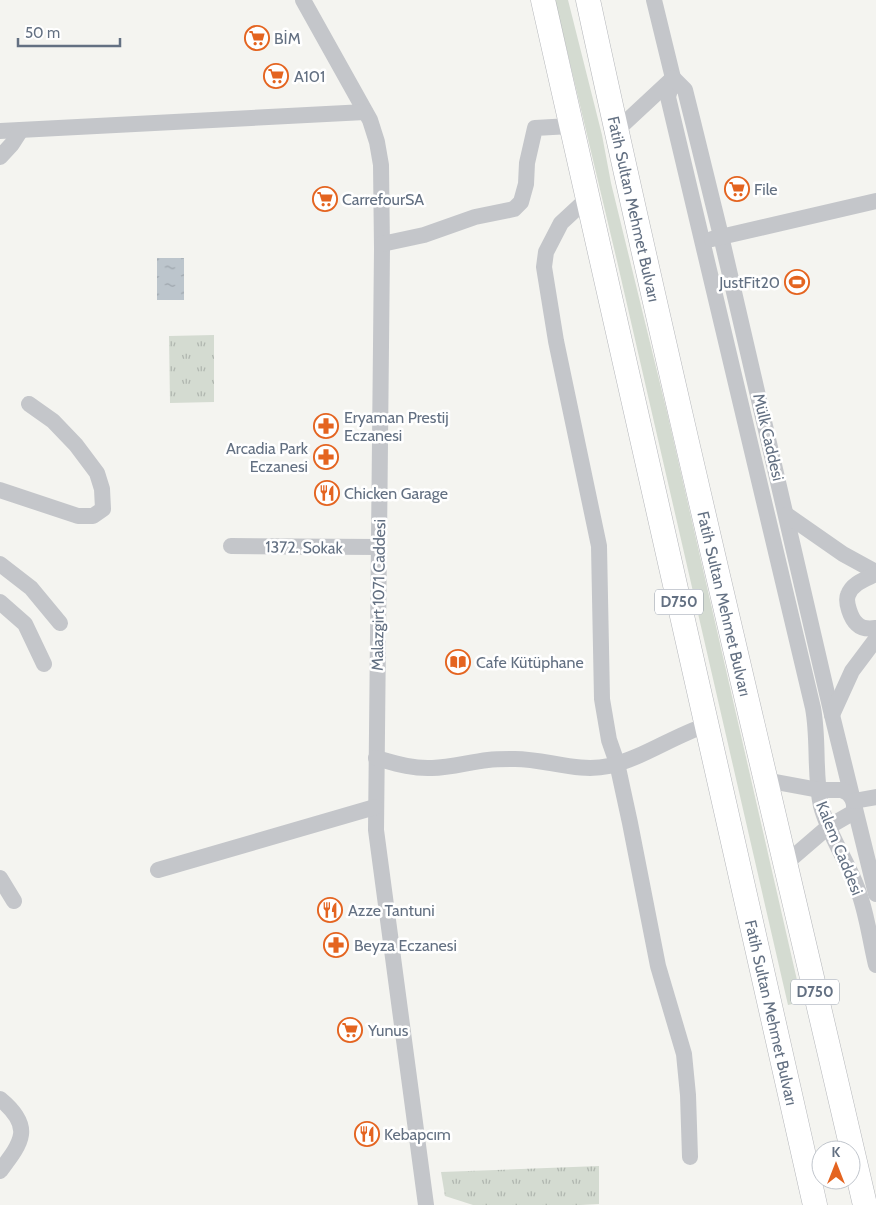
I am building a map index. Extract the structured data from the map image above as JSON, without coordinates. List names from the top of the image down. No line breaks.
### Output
{"streets":{"highway":["Fatih Sultan Mehmet Bulvarı","D750"],"street":["Mülk Caddesi","1372. Sokak","Malazgirt 1071 Caddesi","Kalem Caddesi"]},"crossings":[["Mülk Caddesi","Kalem Caddesi"],["1372. Sokak","Malazgirt 1071 Caddesi"]],"places":{"supermarket":["BİM","A101","File","CarrefourSA","Yunus"],"sports":["JustFit20"],"pharmacy":["Eryaman Prestij Eczanesi","Arcadia Park Eczanesi","Beyza Eczanesi"],"restaurant":["Chicken Garage","Azze Tantuni","Kebapcım"],"library":["Cafe Kütüphane"]},"scale_bar":"50 m","north":"top"}
